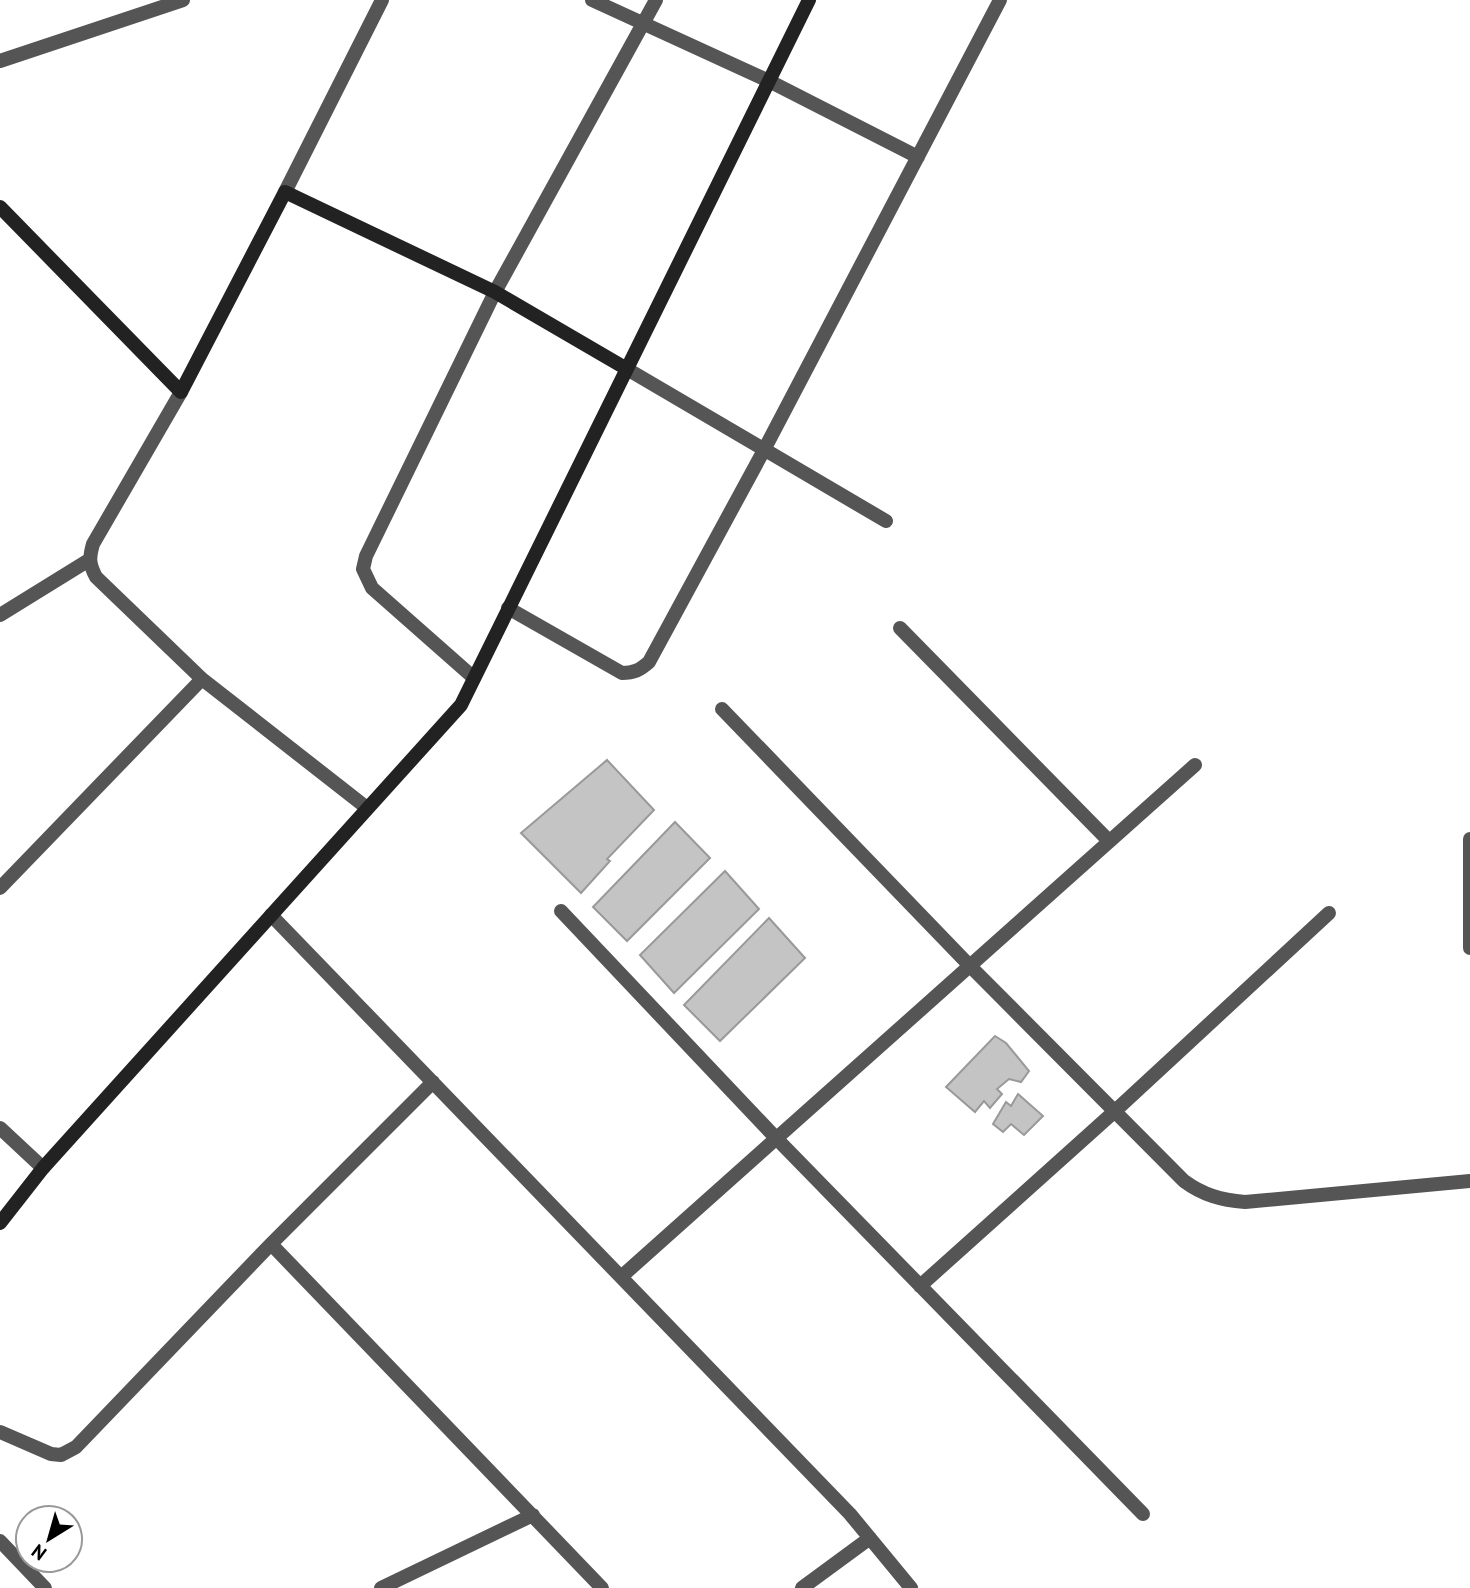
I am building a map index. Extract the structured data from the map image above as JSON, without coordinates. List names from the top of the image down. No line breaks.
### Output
{"north":"bottom left"}
